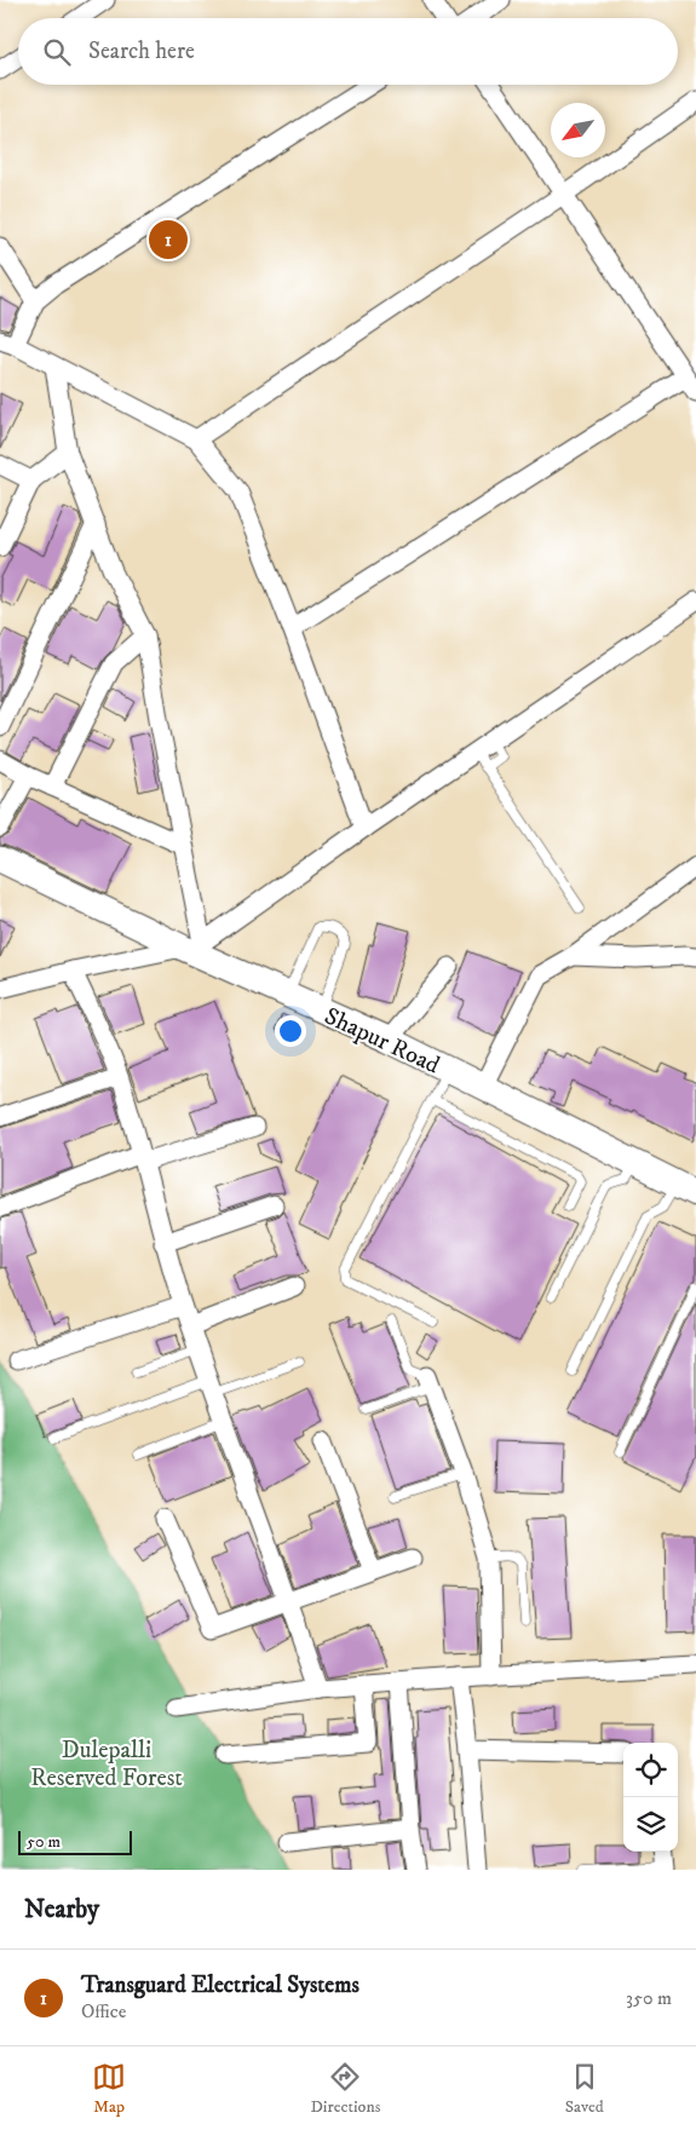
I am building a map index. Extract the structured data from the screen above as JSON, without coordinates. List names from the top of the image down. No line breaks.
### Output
{"streets":{"street":["Shapur Road"]},"parks":["Dulepalli Reserved Forest"],"scale_bar":"50 m","north":"bottom left","page":{"search":"Search here","pins":"1","scale":"50 m","heading":"Nearby","list":[{"mark":"1","name":"Transguard Electrical Systems","note":"Office","value":"350 m"}],"nav":["Map","Directions","Saved"]}}
